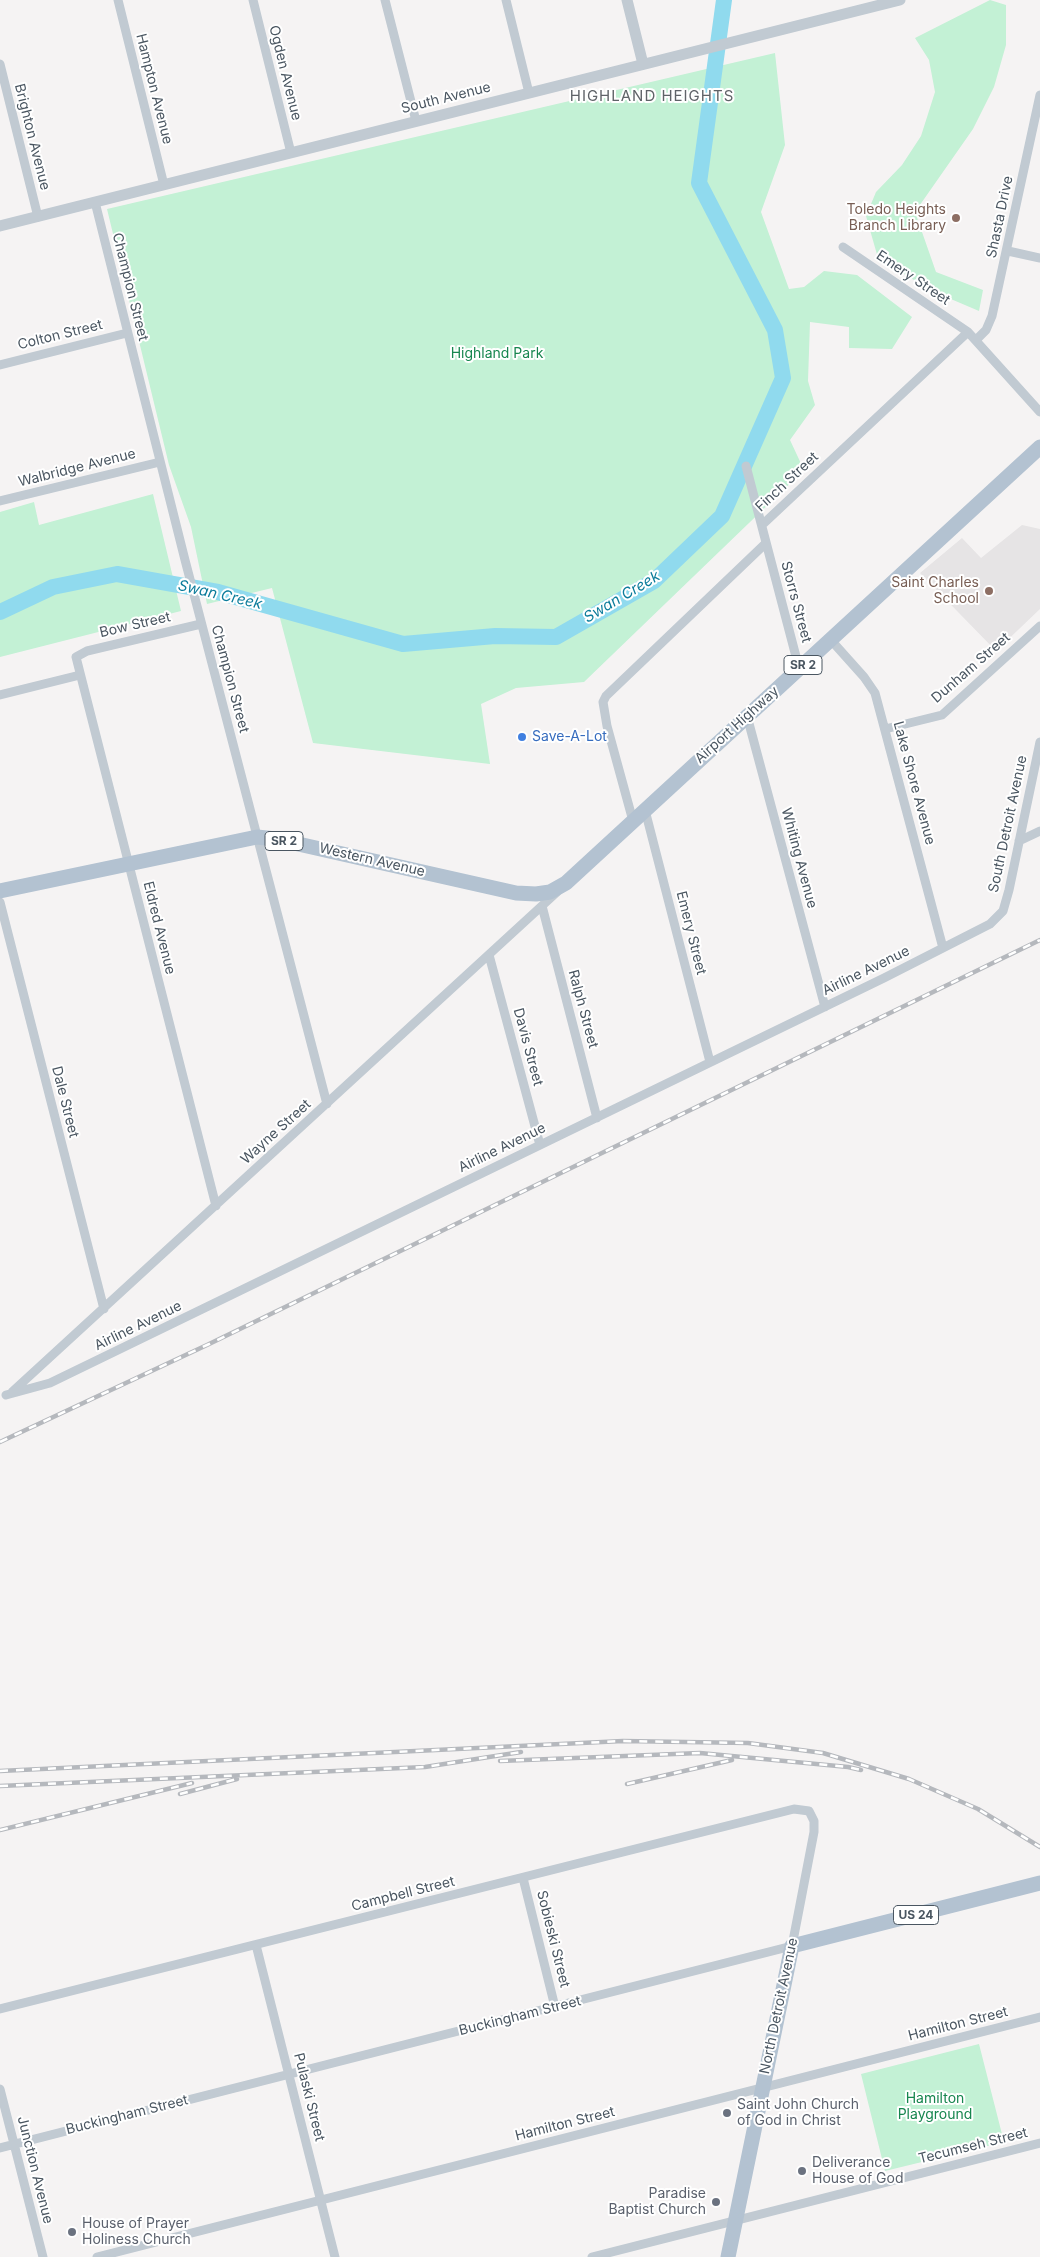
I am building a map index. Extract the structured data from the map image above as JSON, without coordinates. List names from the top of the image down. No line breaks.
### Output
{"streets":{"main road":["SR 2","Airport Highway","Western Avenue","US 24","North Detroit Avenue","Buckingham Street"],"street":["Ogden Avenue","Hampton Avenue","South Avenue","Brighton Avenue","Shasta Drive","Emery Street","Champion Street","Colton Street","Walbridge Avenue","Finch Street","Storrs Street","Bow Street","Dunham Street","Lake Shore Avenue","South Detroit Avenue","Whiting Avenue","Eldred Avenue","Airline Avenue","Ralph Street","Davis Street","Dale Street","Wayne Street","Campbell Street","Sobieski Street","Hamilton Street","Pulaski Street","Tecumseh Street","Junction Avenue"]},"crossings":[["Ogden Avenue","South Avenue"],["Hampton Avenue","South Avenue"],["South Avenue","Brighton Avenue"],["South Avenue","Champion Street"],["Emery Street","Finch Street"],["Emery Street","Airport Highway"],["Emery Street","Airline Avenue"],["Champion Street","Colton Street"],["Champion Street","Walbridge Avenue"],["Champion Street","Bow Street"],["Champion Street","Western Avenue"],["Champion Street","Wayne Street"],["Finch Street","Storrs Street"],["Storrs Street","Airport Highway"],["Bow Street","Eldred Avenue"],["Dunham Street","Lake Shore Avenue"],["Airport Highway","Lake Shore Avenue"],["Airport Highway","Whiting Avenue"],["Airport Highway","Western Avenue"],["Airport Highway","Wayne Street"],["Lake Shore Avenue","Airline Avenue"],["South Detroit Avenue","Airline Avenue"],["Whiting Avenue","Airline Avenue"],["Western Avenue","Eldred Avenue"],["Western Avenue","Wayne Street"],["Eldred Avenue","Wayne Street"],["Airline Avenue","Ralph Street"],["Airline Avenue","Davis Street"],["Airline Avenue","Wayne Street"],["Ralph Street","Wayne Street"],["Davis Street","Wayne Street"],["Dale Street","Wayne Street"],["Campbell Street","Sobieski Street"],["Campbell Street","North Detroit Avenue"],["Campbell Street","Pulaski Street"],["Sobieski Street","Buckingham Street"],["North Detroit Avenue","Buckingham Street"],["North Detroit Avenue","Hamilton Street"],["North Detroit Avenue","Tecumseh Street"],["Buckingham Street","Pulaski Street"],["Buckingham Street","Junction Avenue"],["Hamilton Street","Pulaski Street"]],"districts":["HIGHLAND HEIGHTS"],"water":["Swan Creek"],"parks":["Highland Park","Hamilton Playground"],"places":["Toledo Heights Branch Library","Saint Charles School","Save-A-Lot","Saint John Church of God in Christ","Deliverance House of God","Paradise Baptist Church","House of Prayer Holiness Church"]}
